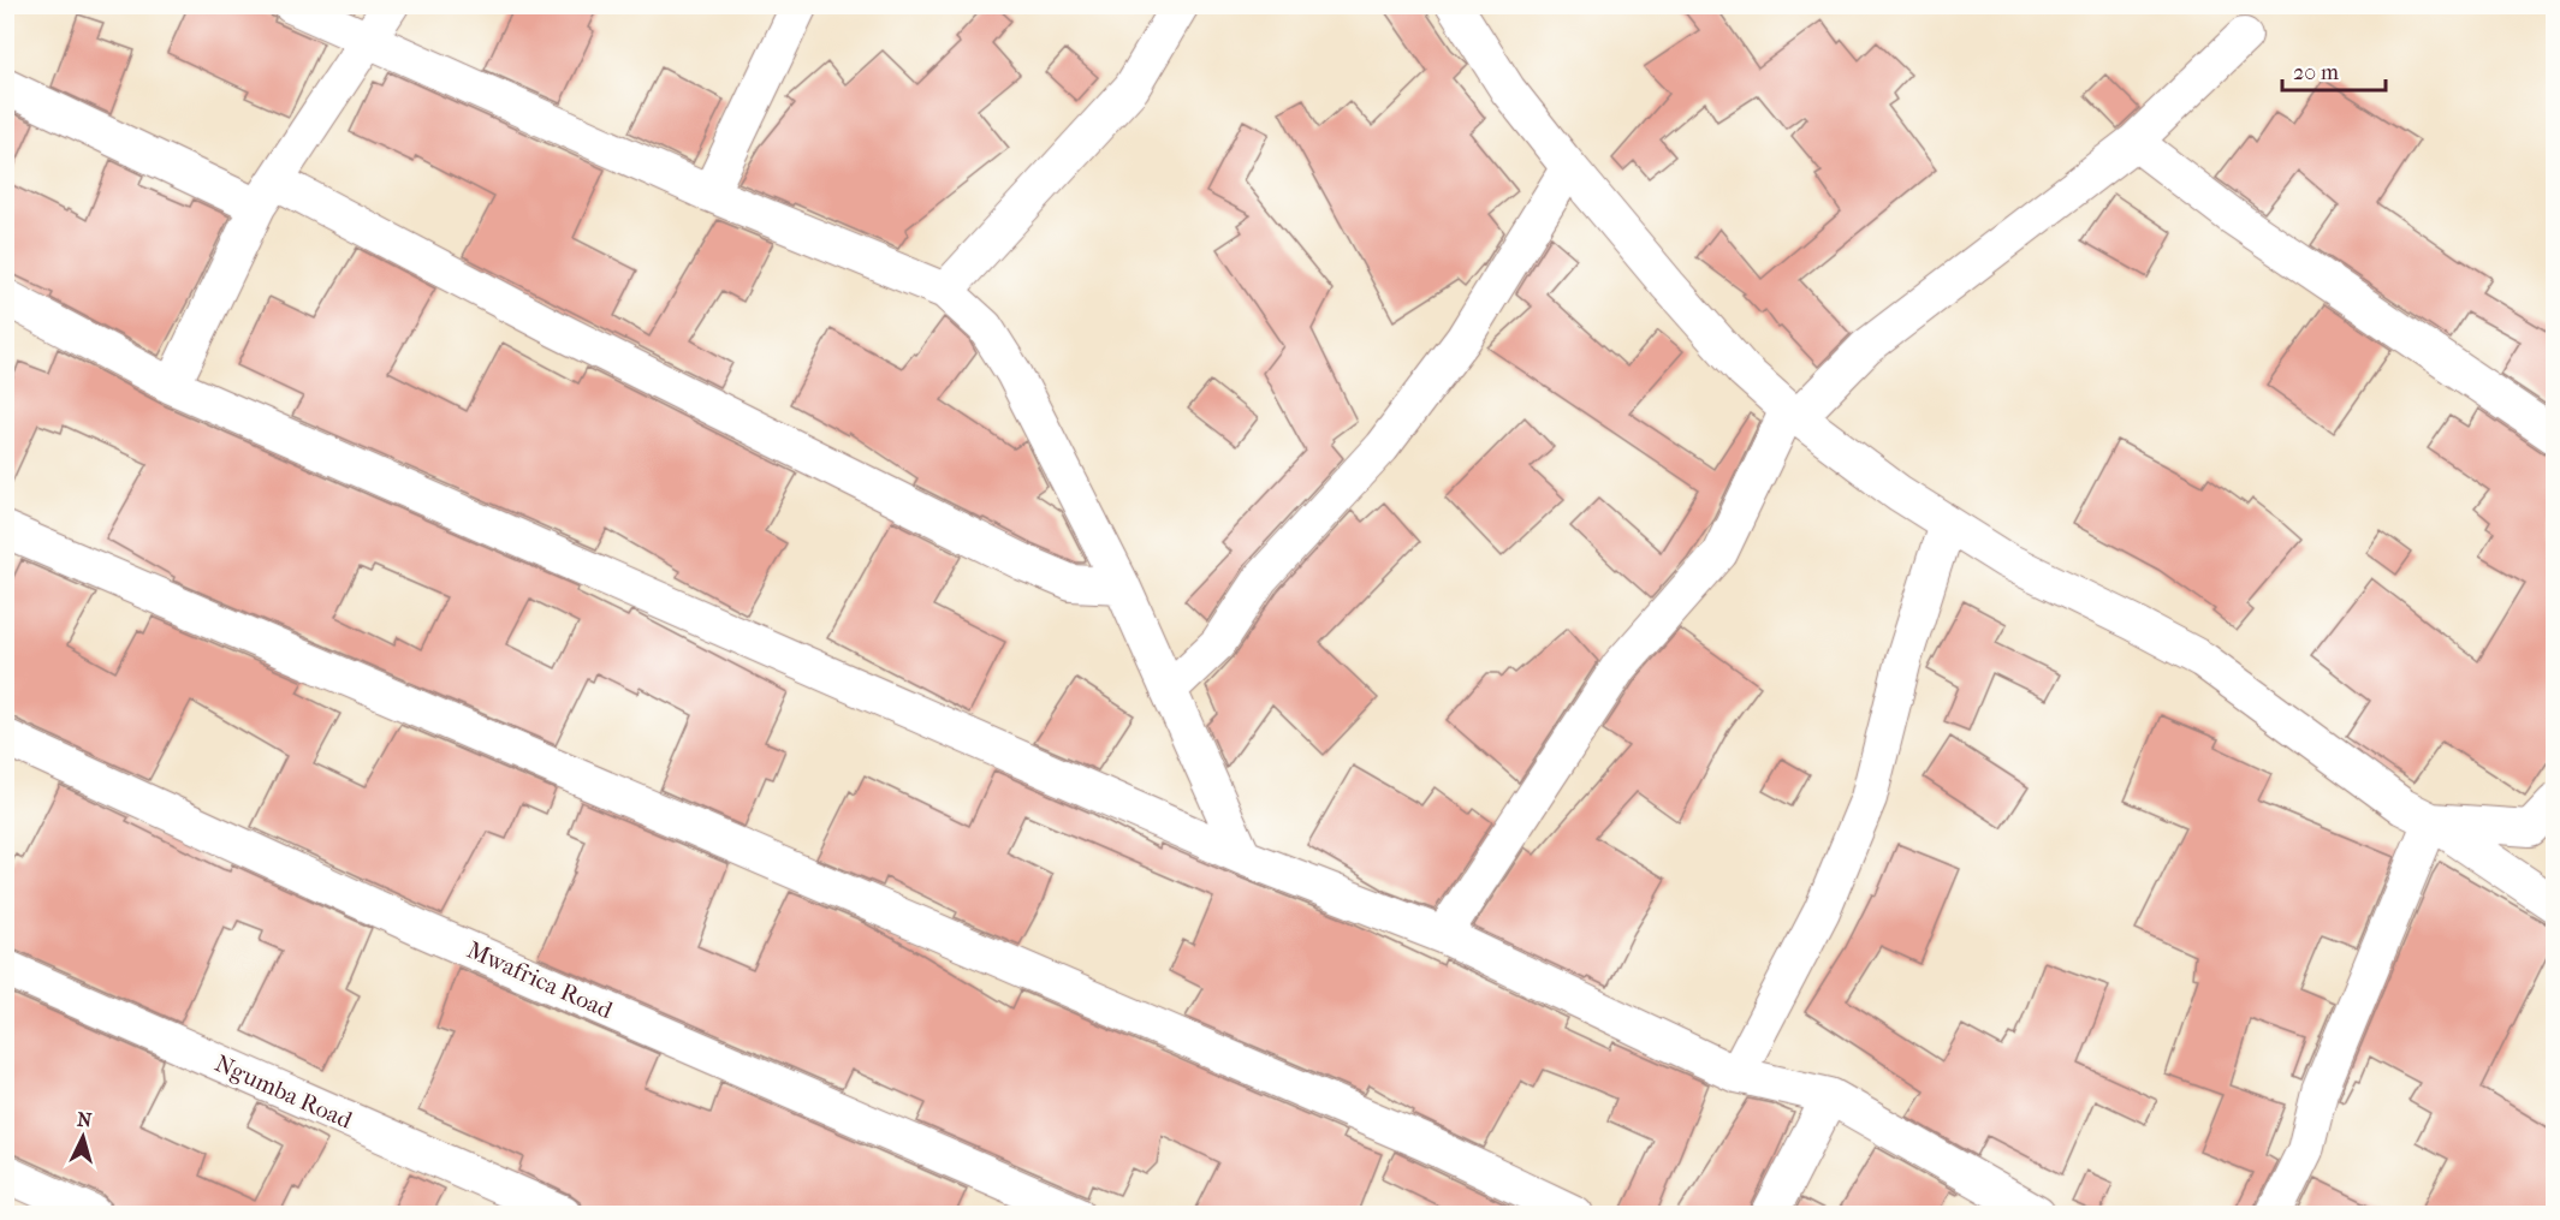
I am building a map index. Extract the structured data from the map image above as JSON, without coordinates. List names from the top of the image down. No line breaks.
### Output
{"streets":{"street":["Mwafrica Road","Ngumba Road"]},"scale_bar":"20 m","north":"top"}
